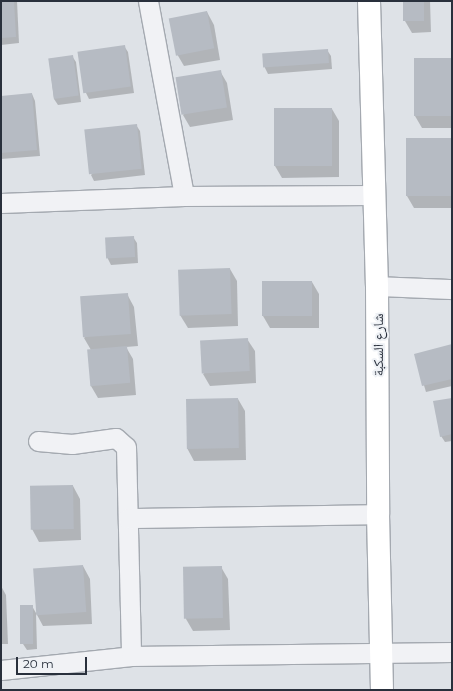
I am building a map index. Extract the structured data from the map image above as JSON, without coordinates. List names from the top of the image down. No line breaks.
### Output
{"streets":{"main road":["شارع السكبة"]},"scale_bar":"20 m"}
